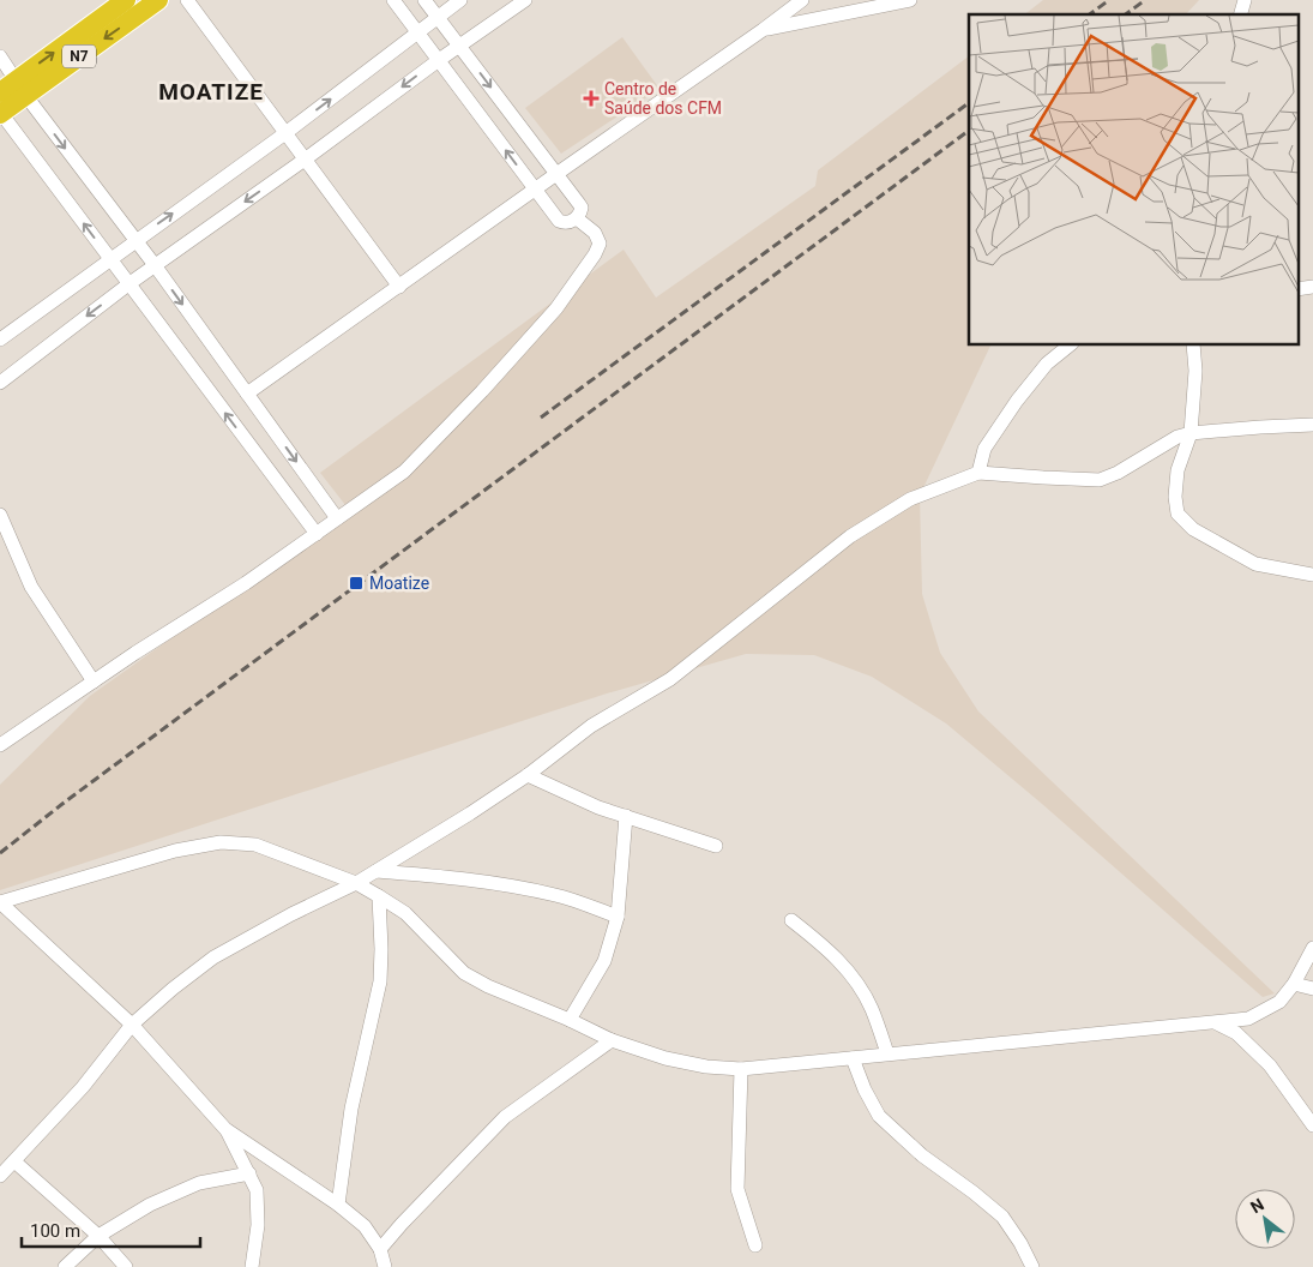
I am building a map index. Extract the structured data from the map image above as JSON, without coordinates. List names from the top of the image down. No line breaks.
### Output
{"streets":{"highway":["N7"]},"districts":["MOATIZE"],"places":{"health":["Centro de Saúde dos CFM"],"transit":["Moatize"]},"scale_bar":"100 m","north":"top left"}
